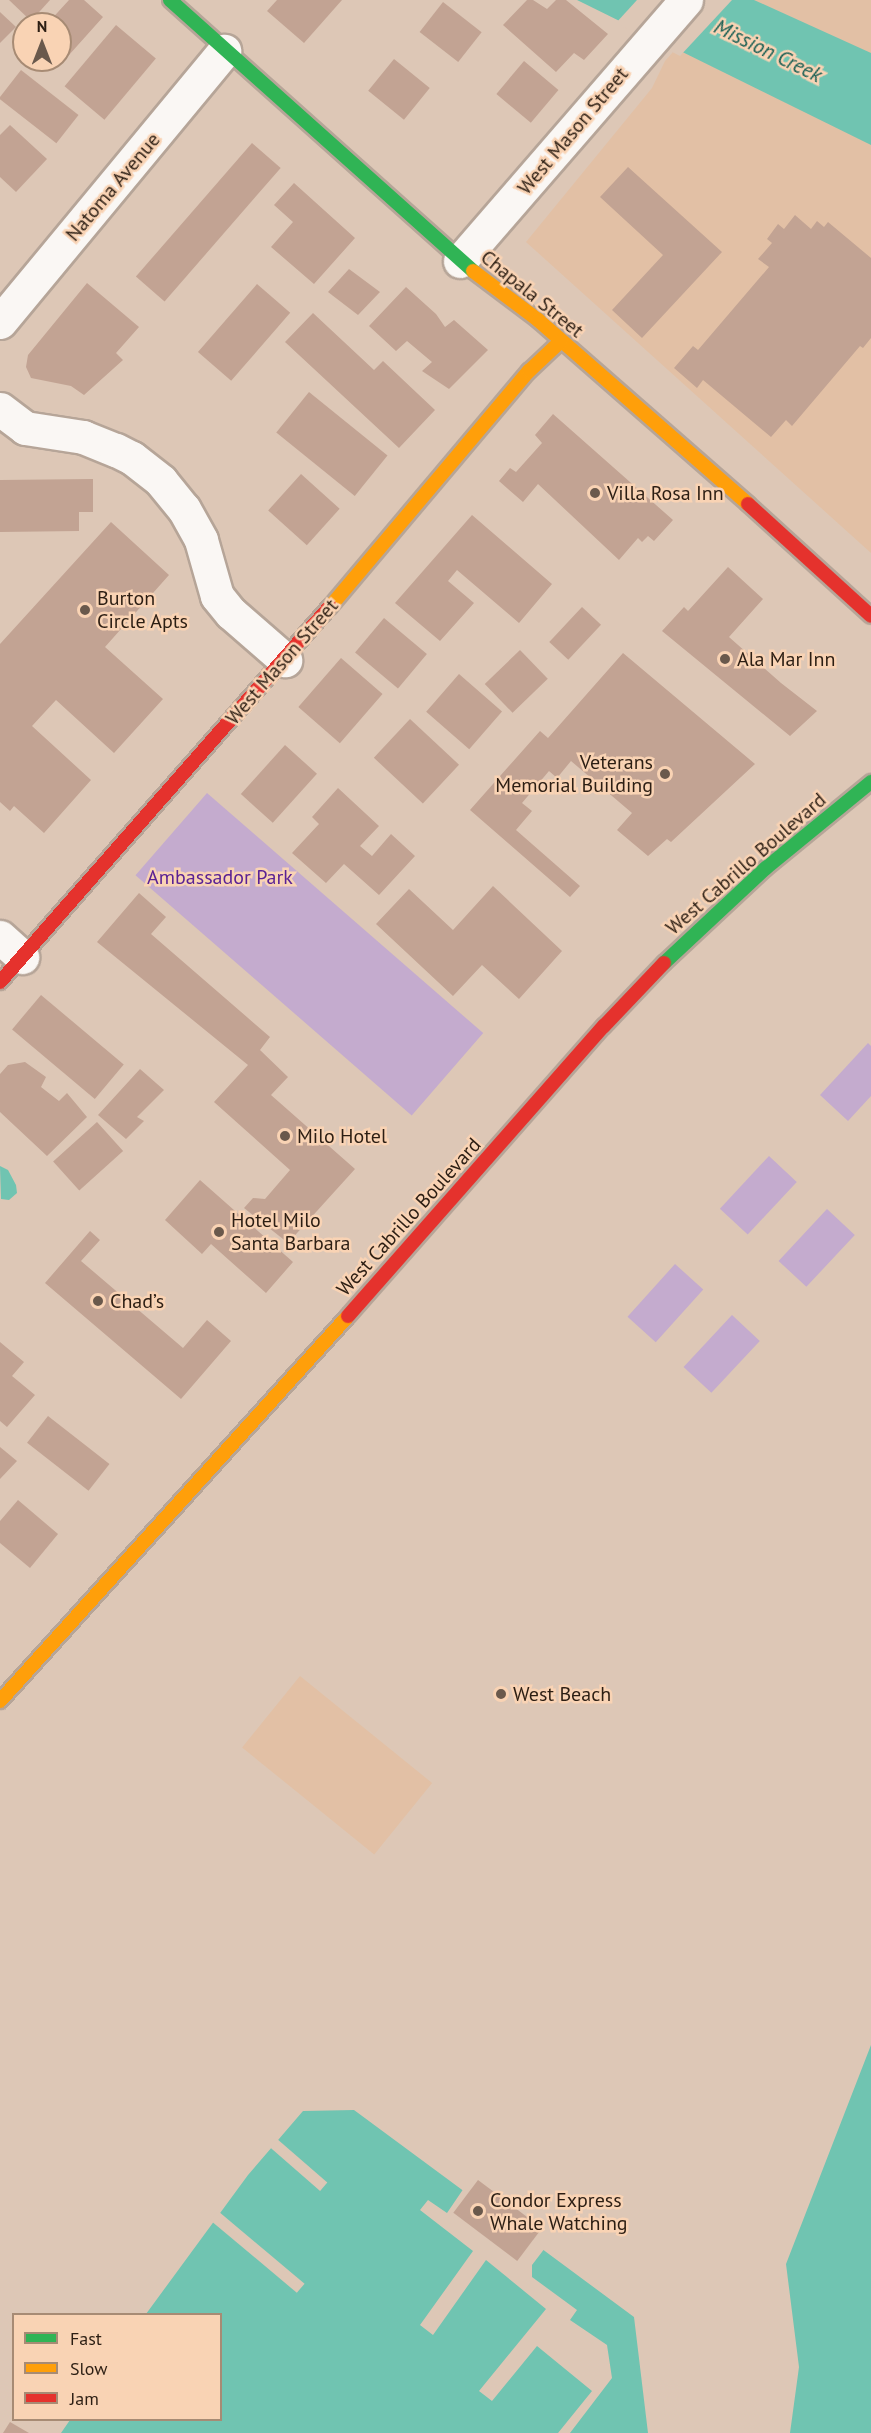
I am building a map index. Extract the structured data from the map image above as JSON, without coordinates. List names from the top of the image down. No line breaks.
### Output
{"streets":{"street":["West Mason Street","Natoma Avenue","Chapala Street","West Cabrillo Boulevard"]},"crossings":[["West Mason Street","Chapala Street"],["Natoma Avenue","Chapala Street"]],"water":["Mission Creek"],"parks":["Ambassador Park"],"places":["Villa Rosa Inn","Burton Circle Apts","Ala Mar Inn","Veterans Memorial Building","Milo Hotel","Hotel Milo Santa Barbara","Chad’s","West Beach","Condor Express Whale Watching"],"legend":["Fast","Slow","Jam"],"north":"top"}
